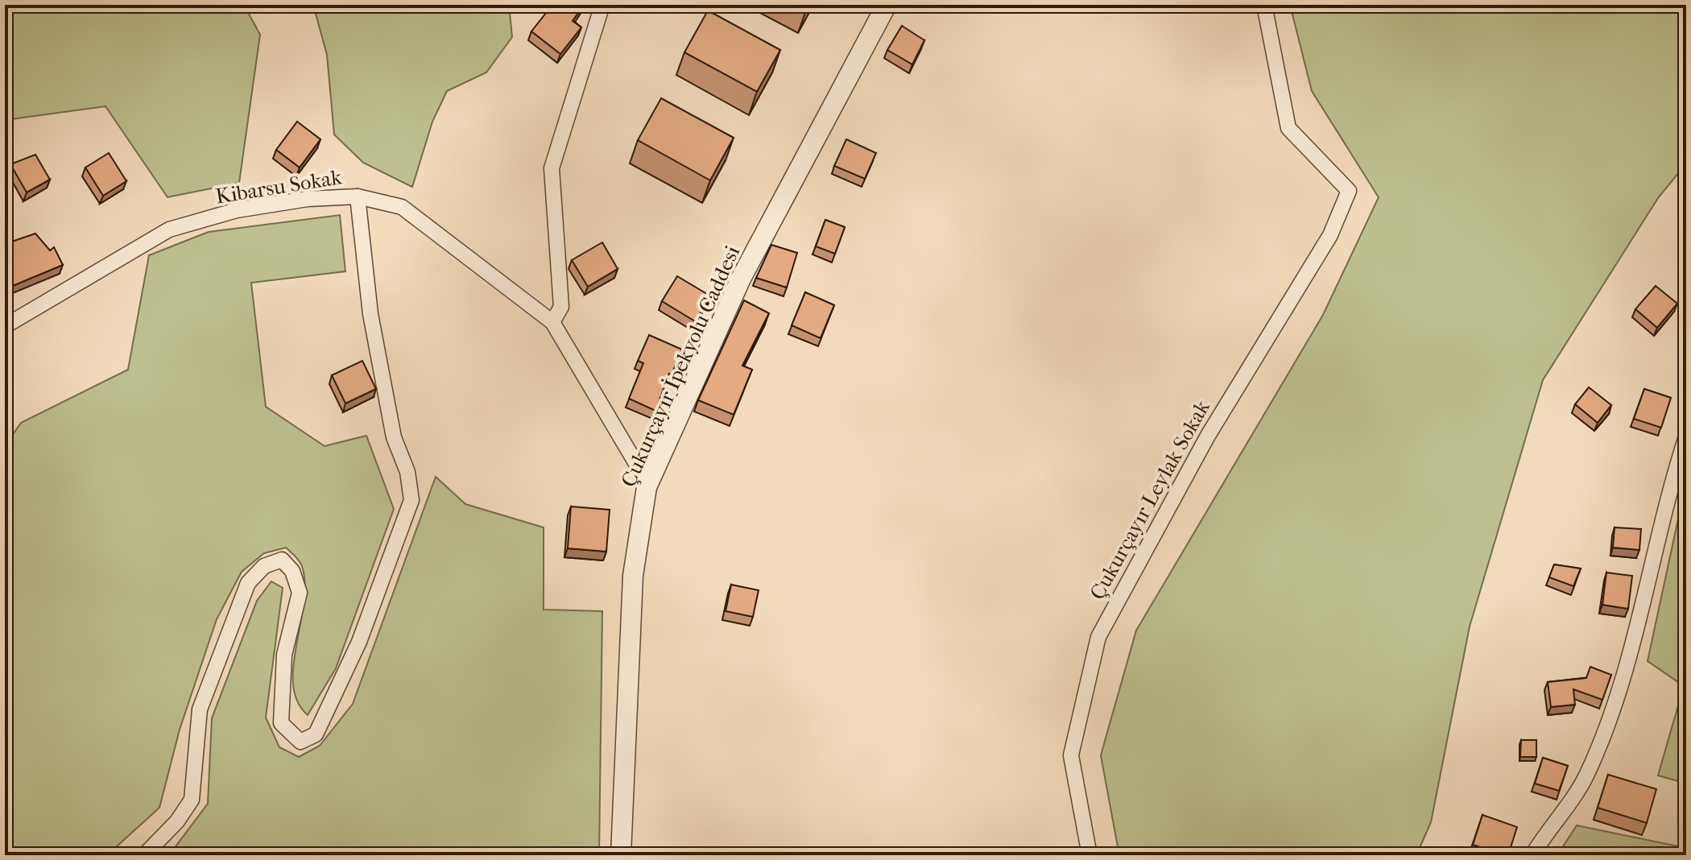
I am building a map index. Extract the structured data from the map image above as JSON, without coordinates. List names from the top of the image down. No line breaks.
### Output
{"streets":{"street":["Kibarsu Sokak","Çukurçayır İpekyolu Caddesi","Çukurçayır Leylak Sokak"]},"crossings":[["Kibarsu Sokak","Çukurçayır İpekyolu Caddesi"]]}
